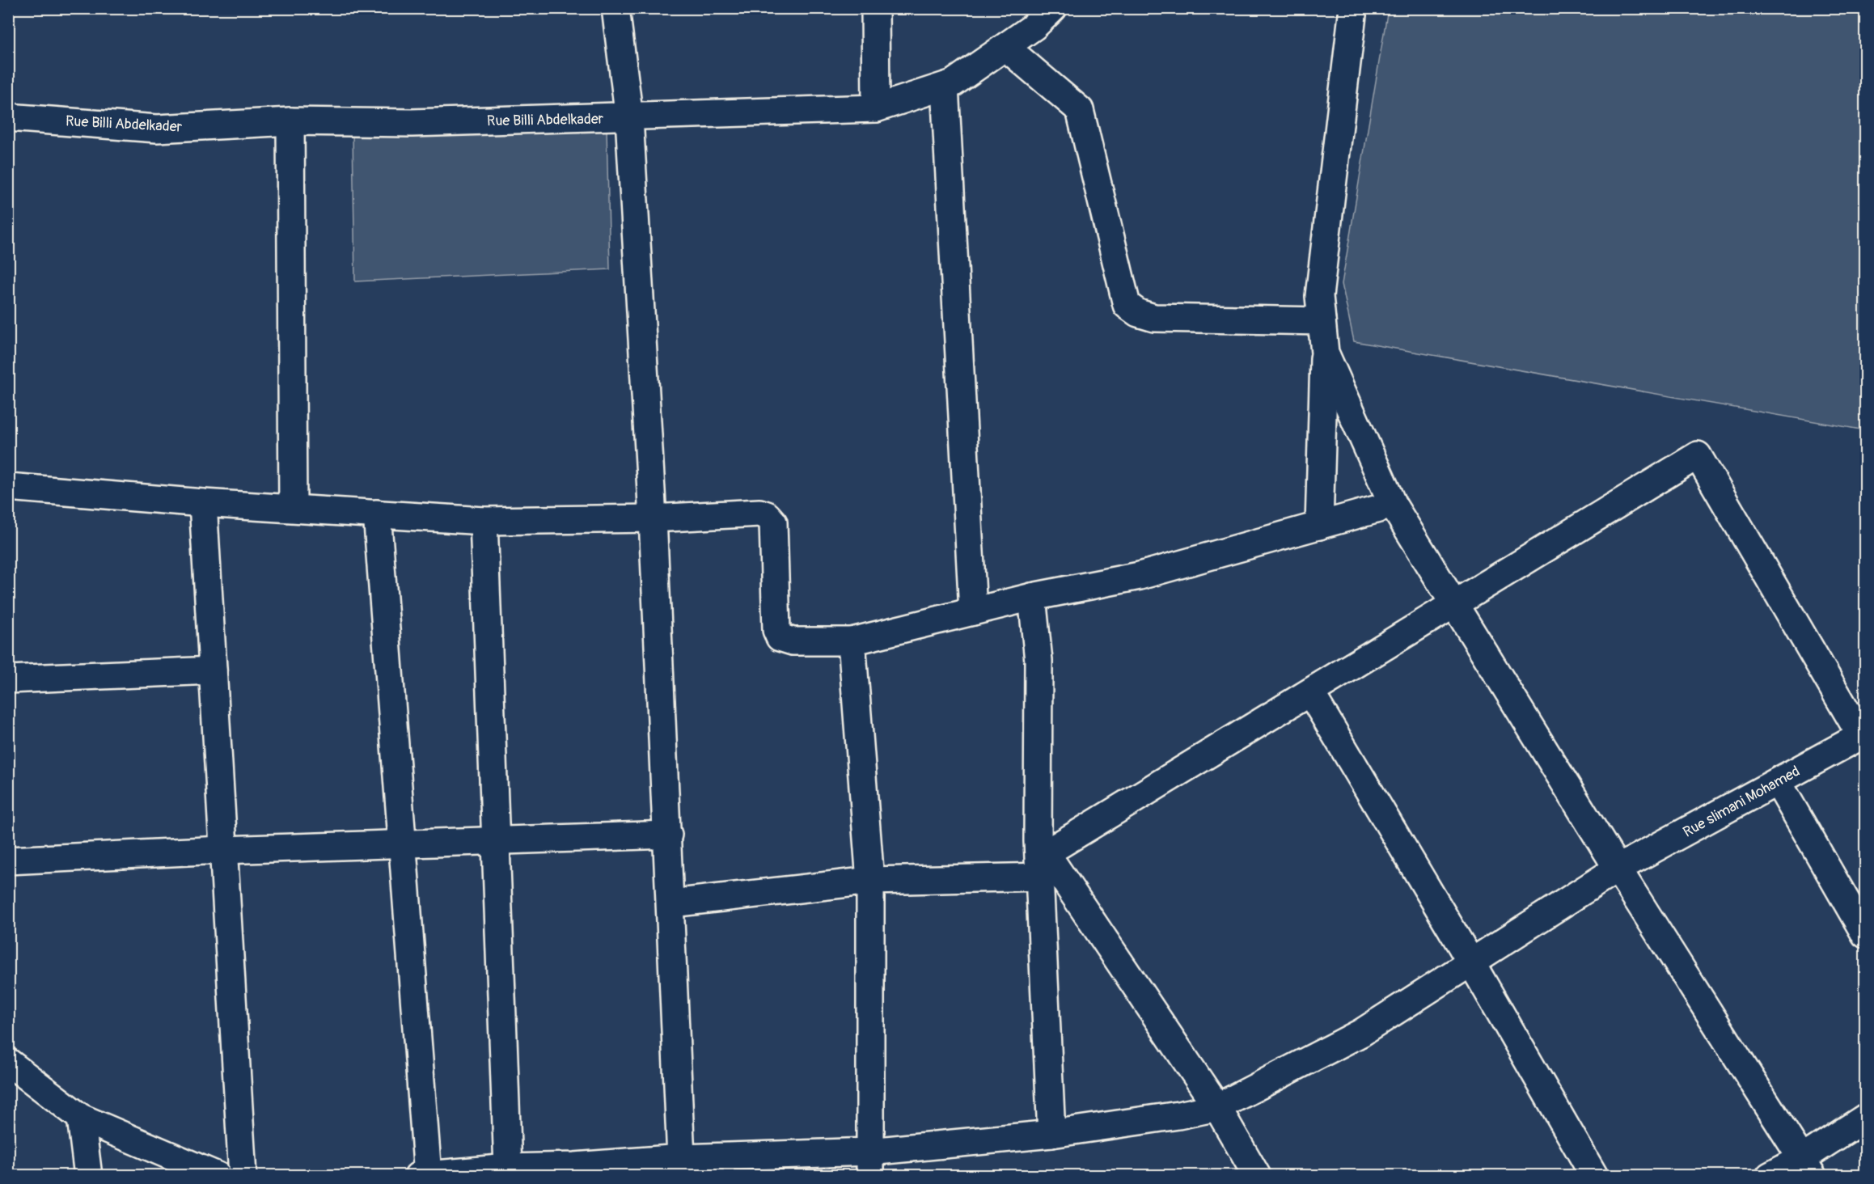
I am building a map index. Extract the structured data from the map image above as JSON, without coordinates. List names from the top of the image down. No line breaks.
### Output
{"streets":{"street":["Rue Billi Abdelkader","Rue slimani Mohamed"]}}
